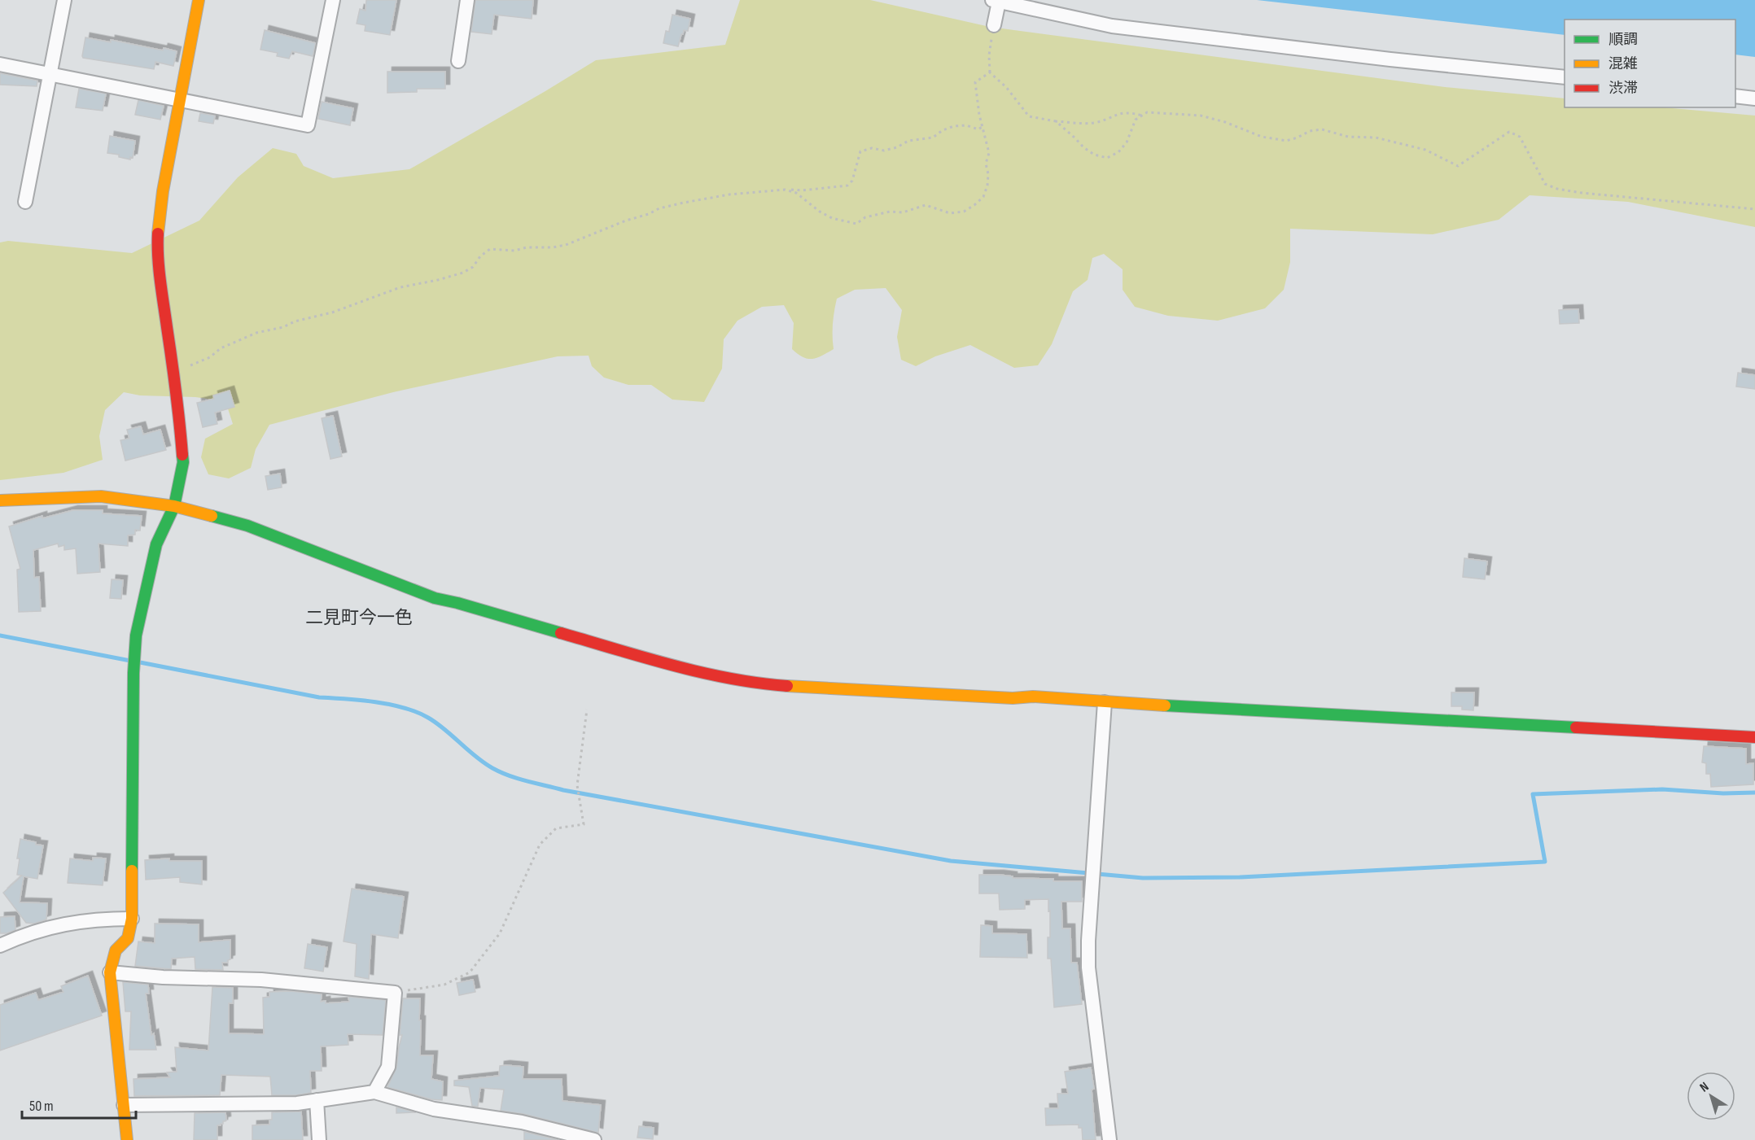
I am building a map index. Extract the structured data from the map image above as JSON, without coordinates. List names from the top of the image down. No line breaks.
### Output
{"districts":["二見町今一色"],"legend":["順調","混雑","渋滞"],"scale_bar":"50 m","north":"top left"}
